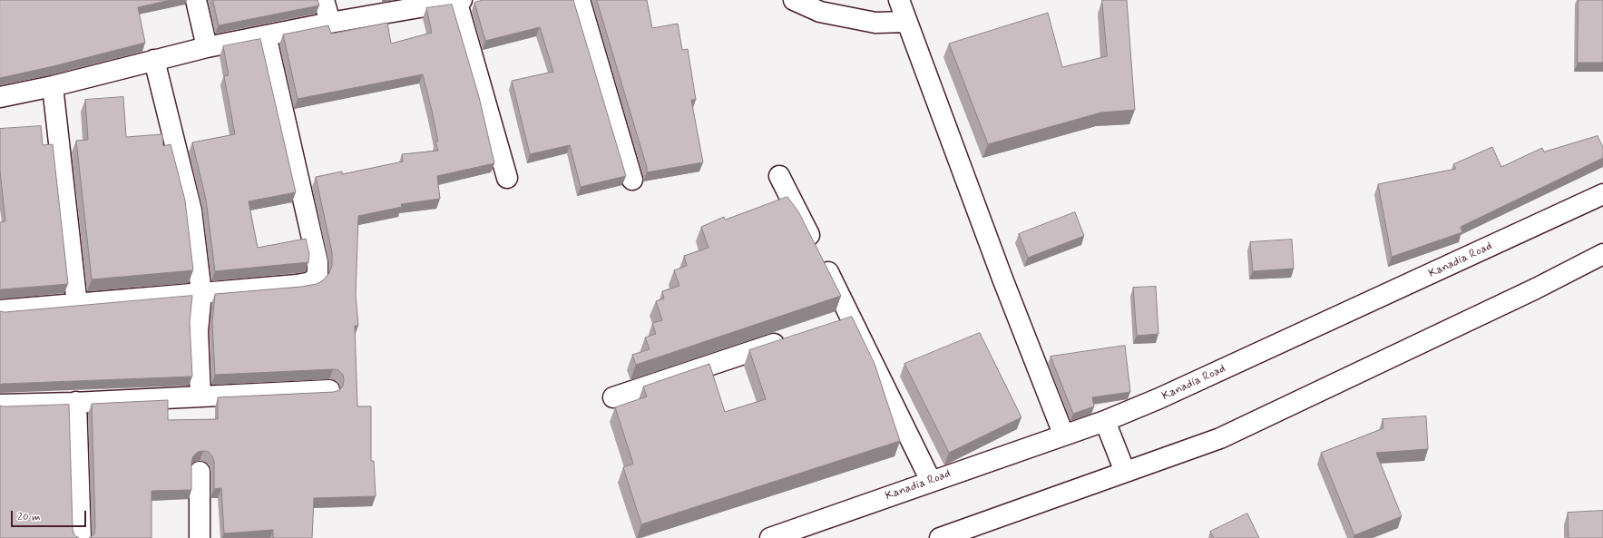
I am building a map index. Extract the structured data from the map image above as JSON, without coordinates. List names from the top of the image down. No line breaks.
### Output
{"streets":{"street":["Kanadia Road"]},"scale_bar":"20 m"}
